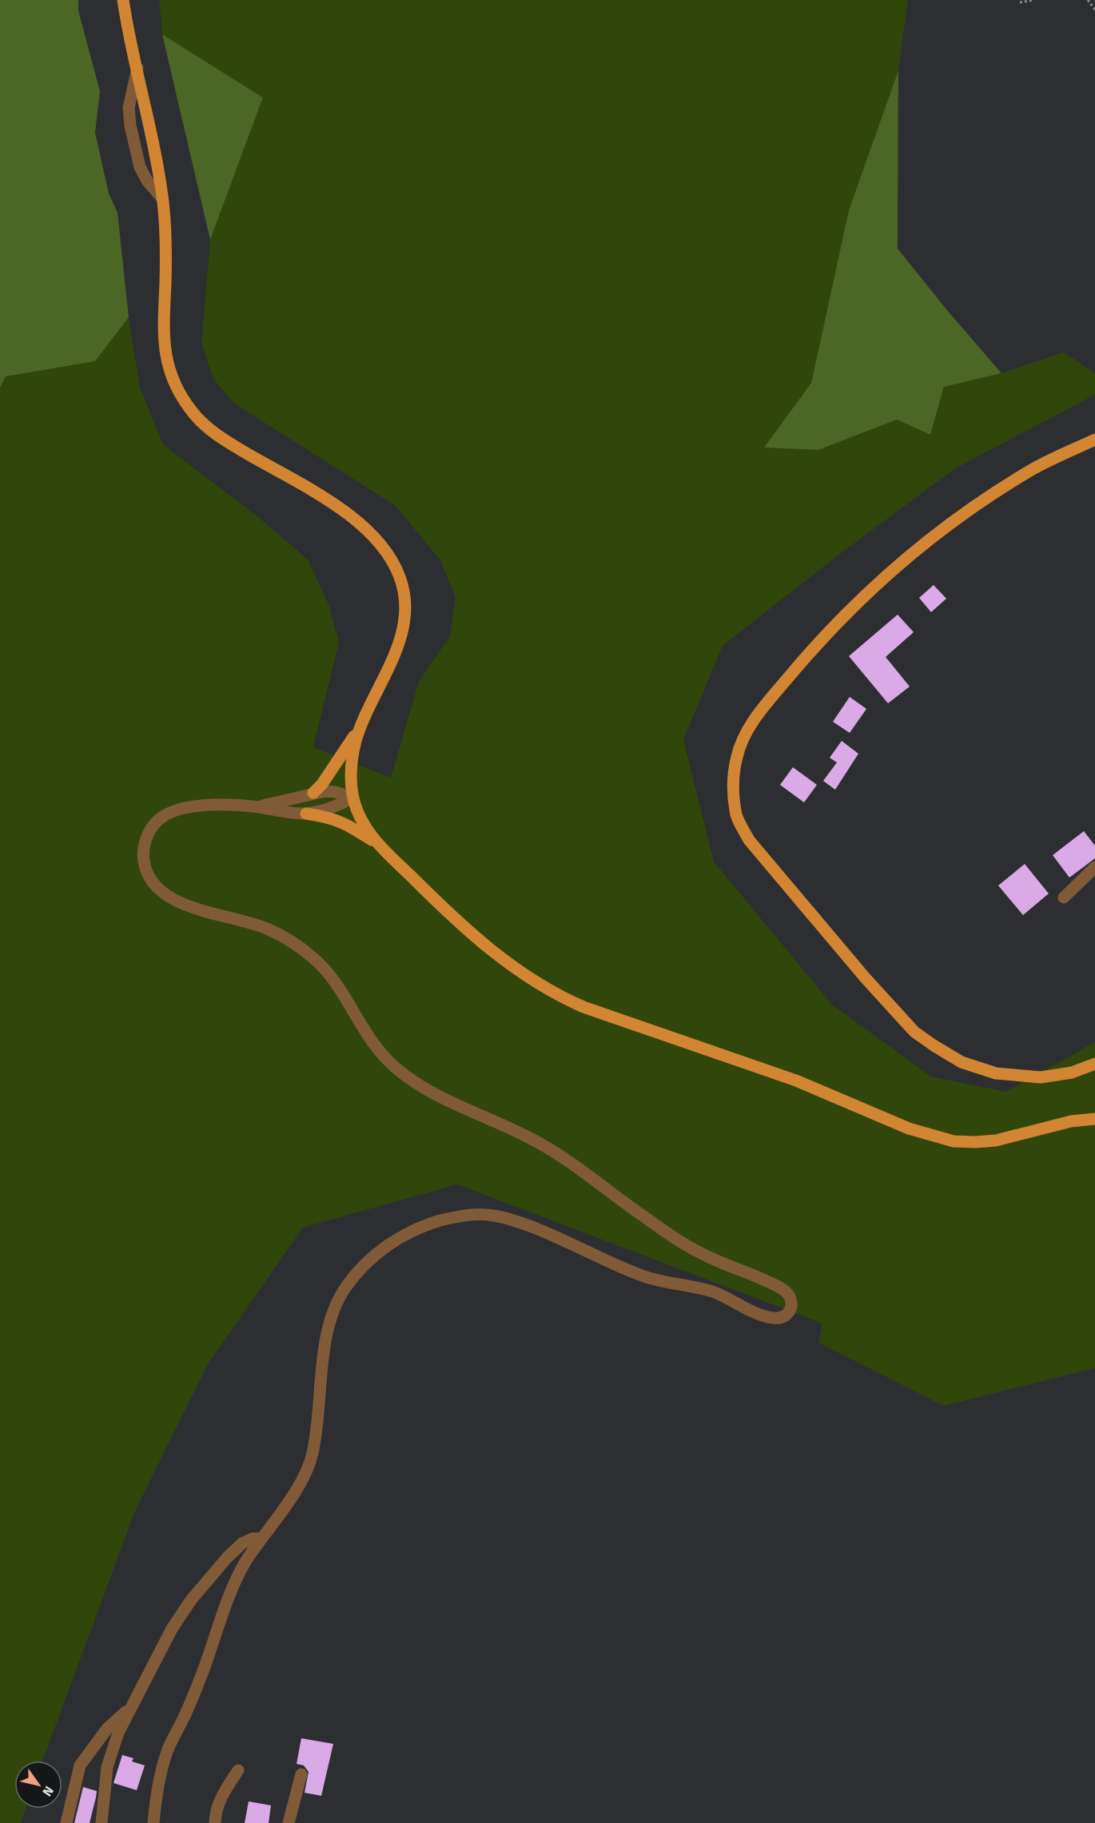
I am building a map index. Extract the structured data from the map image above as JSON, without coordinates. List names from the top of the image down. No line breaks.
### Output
{"north":"bottom right"}
